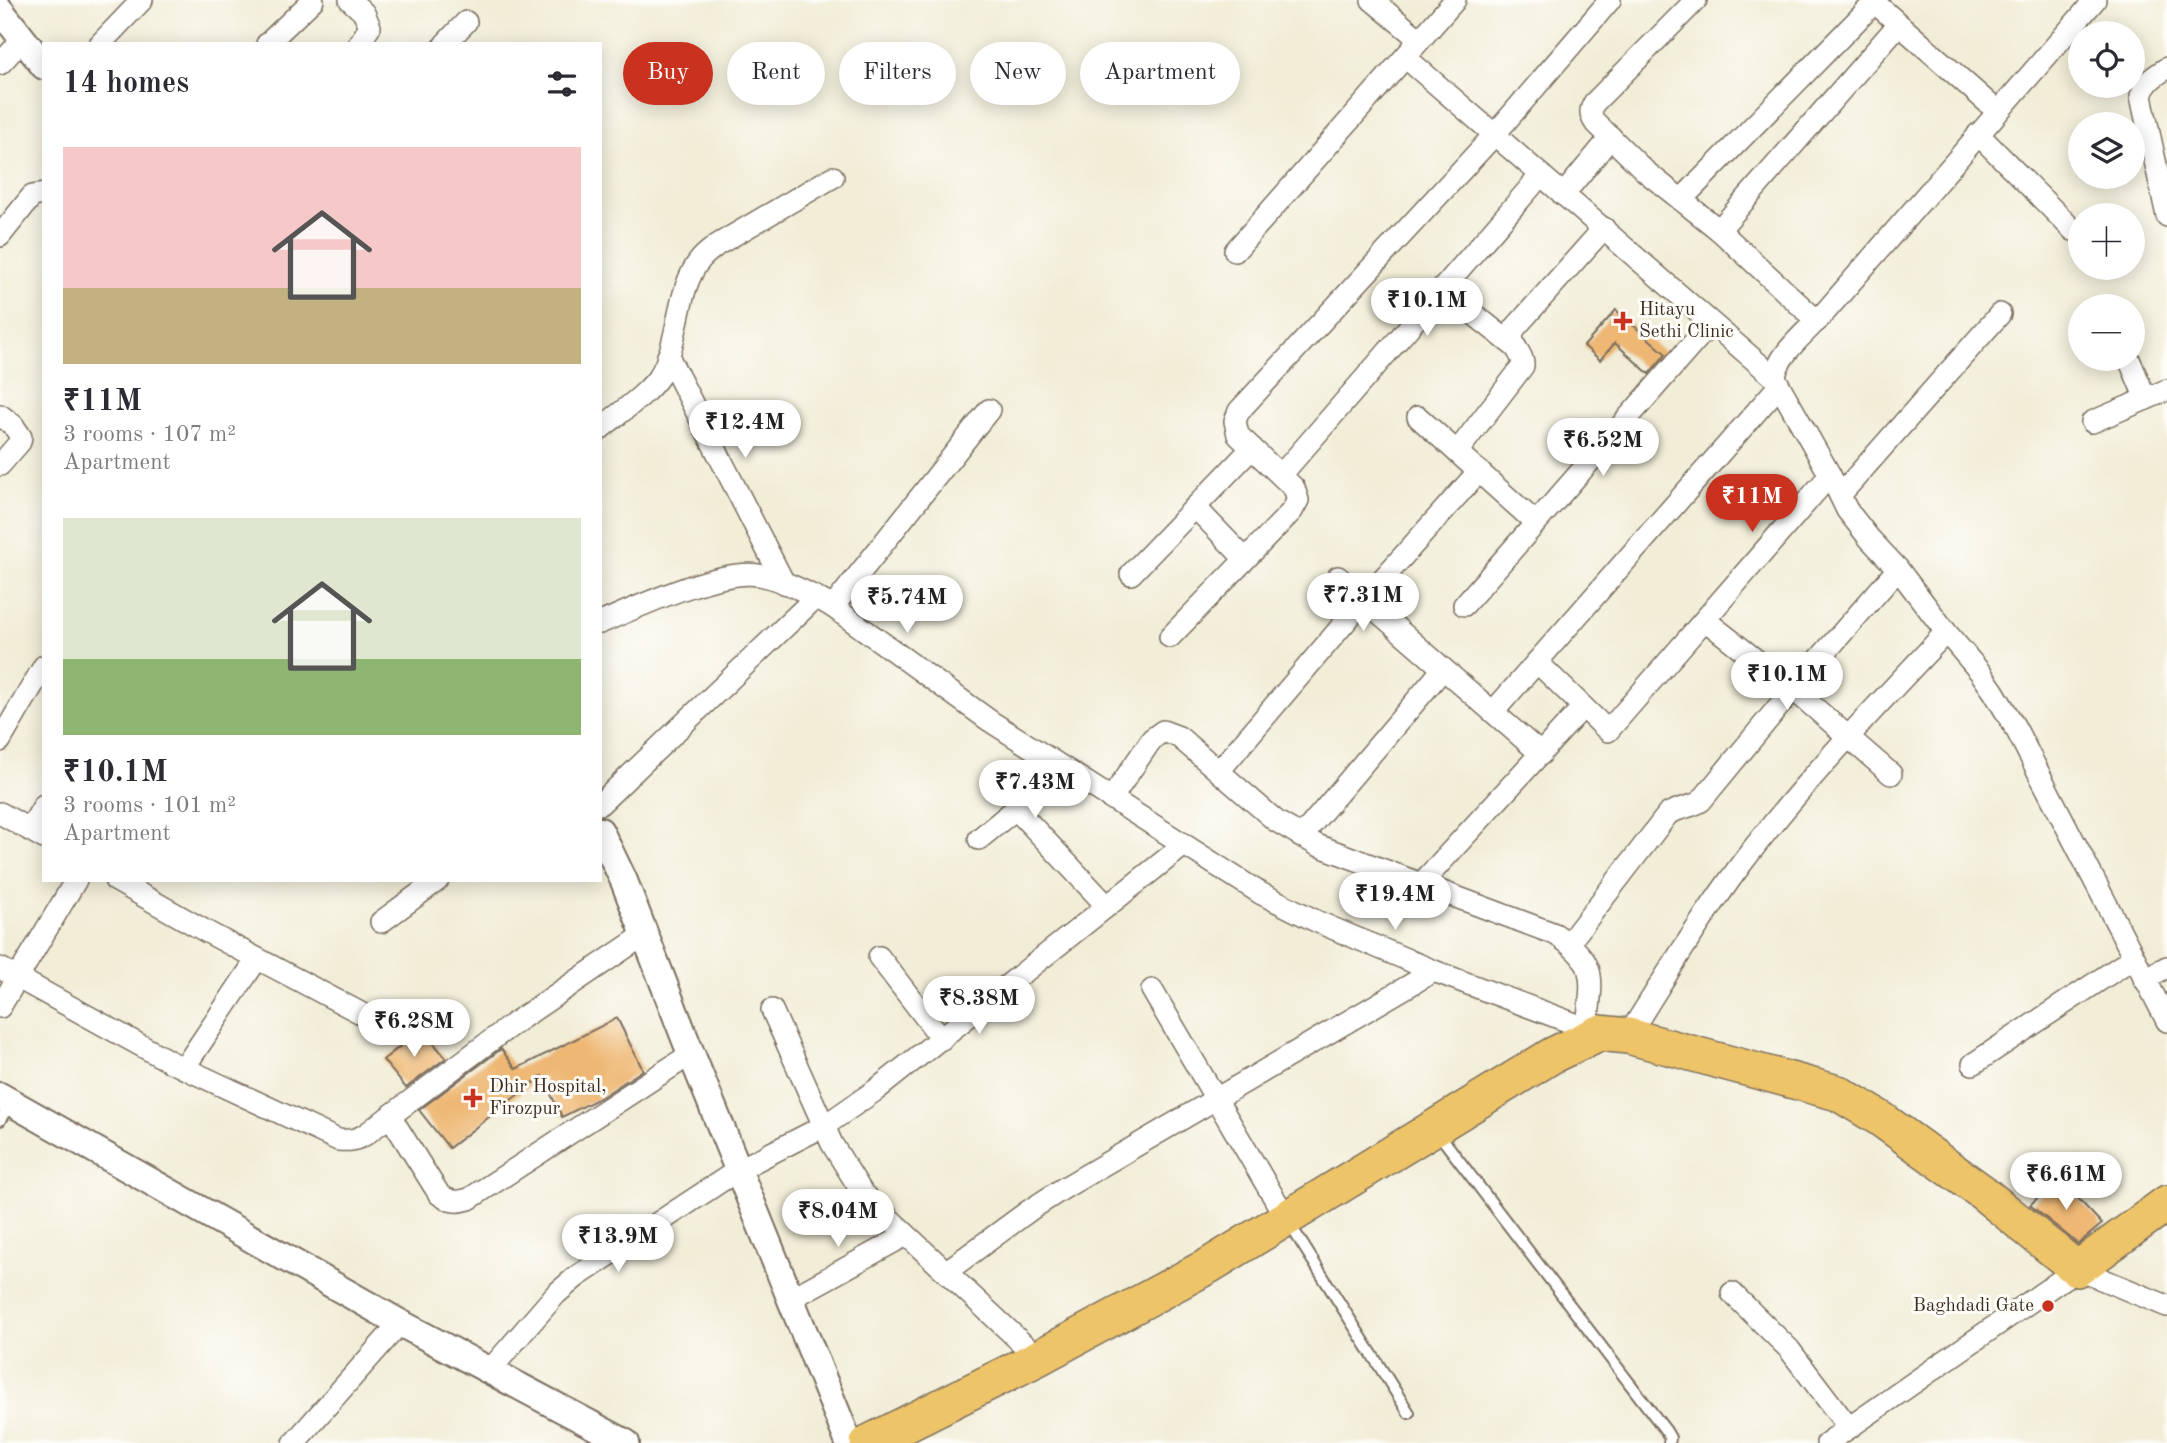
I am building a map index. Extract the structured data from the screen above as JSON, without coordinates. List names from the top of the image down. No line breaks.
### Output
{"places":{"health":["Hitayu Sethi Clinic","Dhir Hospital, Firozpur"],"other":["Baghdadi Gate"]},"page":{"map_buttons":["+","−"],"chip":["Buy","Rent","Filters","New","Apartment"],"heading":"14 homes","list":[{"name":"₹11M","note":"3 rooms · 107 m² · Apartment"},{"name":"₹10.1M","note":"3 rooms · 101 m² · Apartment"}],"price":["₹10.1M","₹12.4M","₹6.52M","₹11M","₹7.31M","₹5.74M","₹10.1M","₹7.43M","₹19.4M","₹8.38M","₹6.28M","₹6.61M","₹8.04M","₹13.9M"]}}
